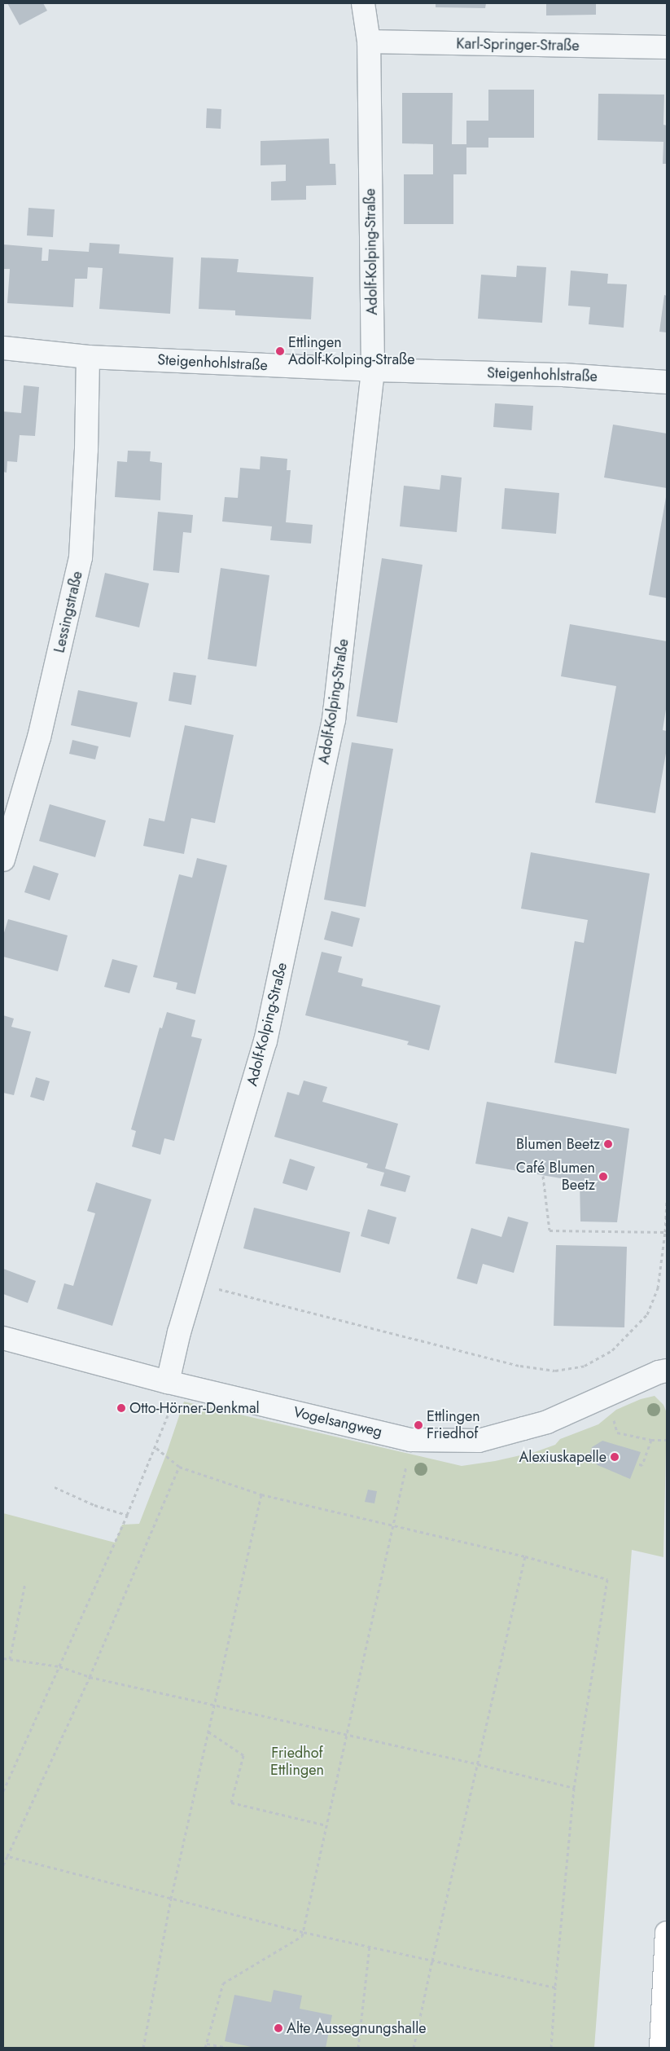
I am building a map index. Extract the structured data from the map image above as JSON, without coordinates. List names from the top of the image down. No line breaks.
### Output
{"streets":{"street":["Karl-Springer-Straße","Adolf-Kolping-Straße","Steigenhohlstraße","Lessingstraße","Vogelsangweg"]},"crossings":[["Karl-Springer-Straße","Adolf-Kolping-Straße"],["Adolf-Kolping-Straße","Steigenhohlstraße"],["Adolf-Kolping-Straße","Vogelsangweg"],["Steigenhohlstraße","Lessingstraße"]],"parks":["Friedhof Ettlingen"],"places":["Ettlingen Adolf-Kolping-Straße","Blumen Beetz","Café Blumen Beetz","Otto-Hörner-Denkmal","Ettlingen Friedhof","Alexiuskapelle","Alte Aussegnungshalle"]}
